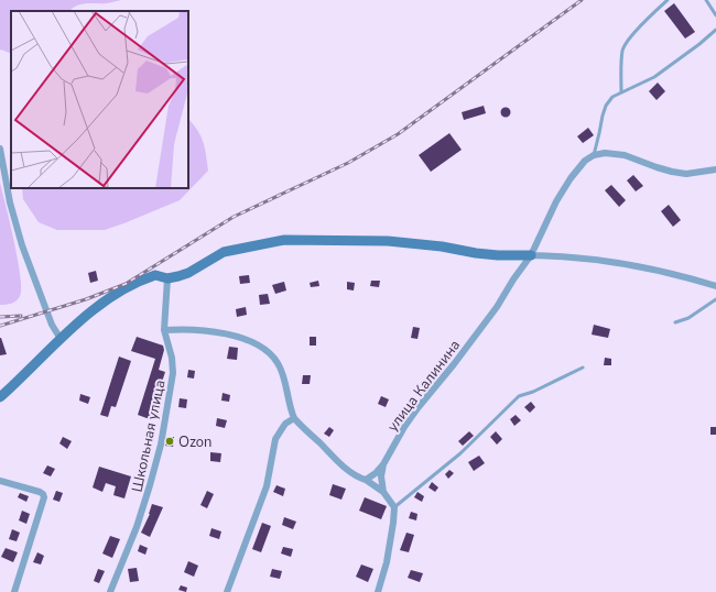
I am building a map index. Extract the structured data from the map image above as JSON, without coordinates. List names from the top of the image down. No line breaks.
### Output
{"streets":{"street":["улица Калинина","Школьная улица"]},"places":["Ozon"]}
